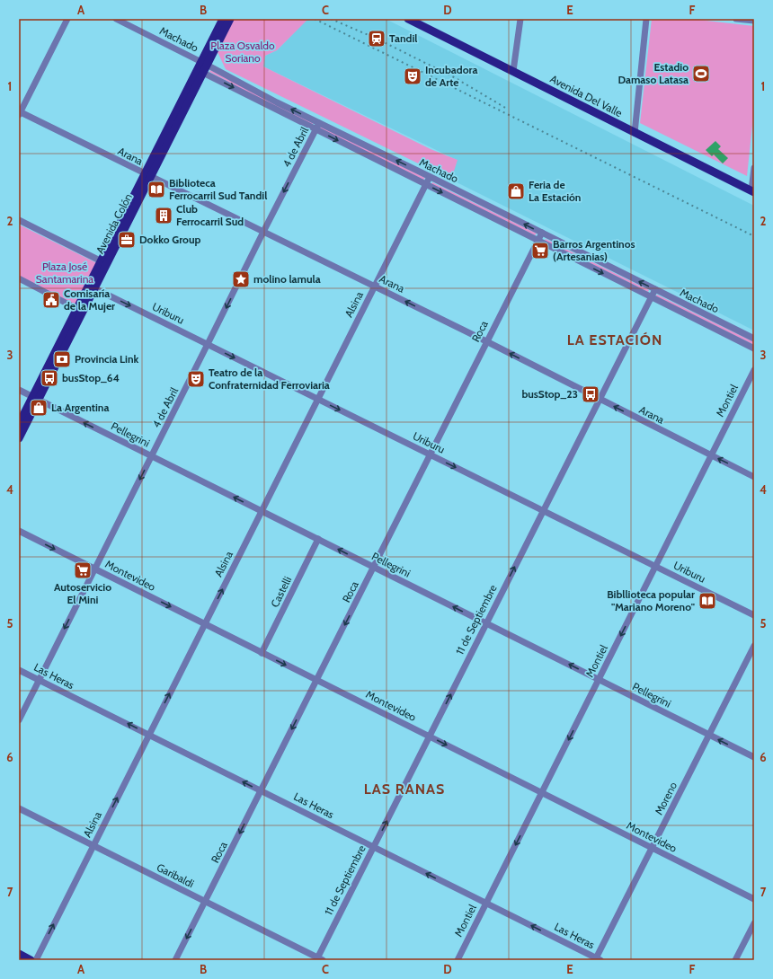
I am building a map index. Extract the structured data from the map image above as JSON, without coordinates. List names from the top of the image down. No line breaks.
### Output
{"streets":{"main road":["Avenida Del Valle","Avenida Colón"],"street":["Machado","4 de Abril","Arana","Alsina","Uriburu","Roca","Montiel","Pellegrini","Montevideo","Castelli","11 de Septiembre","Las Heras","Moreno","Garibaldi"]},"crossings":[["Machado","4 de Abril"],["Machado","Avenida Colón"],["Machado","Alsina"],["Machado","Roca"],["Machado","11 de Septiembre"],["4 de Abril","Arana"],["4 de Abril","Uriburu"],["4 de Abril","Pellegrini"],["4 de Abril","Montevideo"],["4 de Abril","Las Heras"],["Arana","Avenida Colón"],["Arana","Alsina"],["Arana","Roca"],["Arana","Montiel"],["Arana","11 de Septiembre"],["Avenida Colón","Uriburu"],["Avenida Colón","Pellegrini"],["Alsina","Uriburu"],["Alsina","Pellegrini"],["Alsina","Montevideo"],["Alsina","Las Heras"],["Alsina","Garibaldi"],["Uriburu","Roca"],["Uriburu","Montiel"],["Uriburu","11 de Septiembre"],["Roca","Pellegrini"],["Roca","Montevideo"],["Roca","Las Heras"],["Roca","Garibaldi"],["Montiel","Pellegrini"],["Montiel","Montevideo"],["Montiel","Las Heras"],["Pellegrini","Castelli"],["Pellegrini","11 de Septiembre"],["Pellegrini","Moreno"],["Montevideo","Castelli"],["Montevideo","11 de Septiembre"],["Montevideo","Moreno"],["11 de Septiembre","Las Heras"],["11 de Septiembre","Garibaldi"],["Las Heras","Moreno"]],"one_way":["4 de Abril","Arana","Alsina","Uriburu","Roca","Montiel","Pellegrini","Montevideo","11 de Septiembre","Las Heras"],"districts":["LA ESTACIÓN","LAS RANAS"],"parks":["Plaza Osvaldo Soriano","Plaza José Santamarina"],"places":{"station":["Tandil"],"sports":["Estadio Damaso Latasa"],"theatre":["Incubadora de Arte","Teatro de la Confraternidad Ferroviaria"],"library":["Biblioteca Ferrocarril Sud Tandil","Bibllioteca popular \"Mariano Moreno\""],"shop":["Feria de La Estación","La Argentina"],"building":["Club Ferrocarril Sud"],"office":["Dokko Group"],"supermarket":["Barros Argentinos (Artesanias)","Autoservicio El Mini"],"place":["molino lamula"],"public building":["Comisaría de la Mujer"],"bank":["Provincia Link"],"bus stop":["busStop_64","busStop_23"]},"grid":{"columns":["A","B","C","D","E","F"],"rows":["1","2","3","4","5","6","7"]}}
